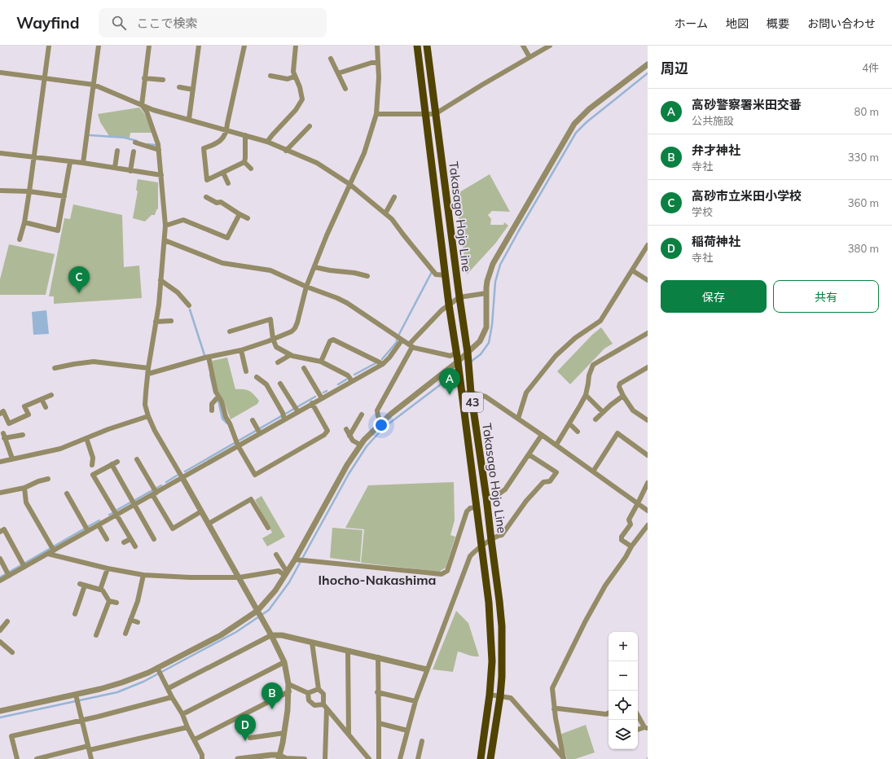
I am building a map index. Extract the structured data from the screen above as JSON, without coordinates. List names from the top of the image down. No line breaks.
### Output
{"streets":{"main road":["Takasago Hojo Line","43"]},"districts":["Ihocho-Nakashima"],"page":{"header":"Wayfind","search":"ここで検索","nav":["ホーム","地図","概要","お問い合わせ"],"heading":["周辺","4件"],"list":[{"mark":"A","name":"高砂警察署米田交番","note":"公共施設","value":"80 m"},{"mark":"B","name":"弁才神社","note":"寺社","value":"330 m"},{"mark":"C","name":"高砂市立米田小学校","note":"学校","value":"360 m"},{"mark":"D","name":"稲荷神社","note":"寺社","value":"380 m"}],"pins":["C","A","B","D"],"buttons":["保存","共有"],"map_buttons":["+","−"]}}
